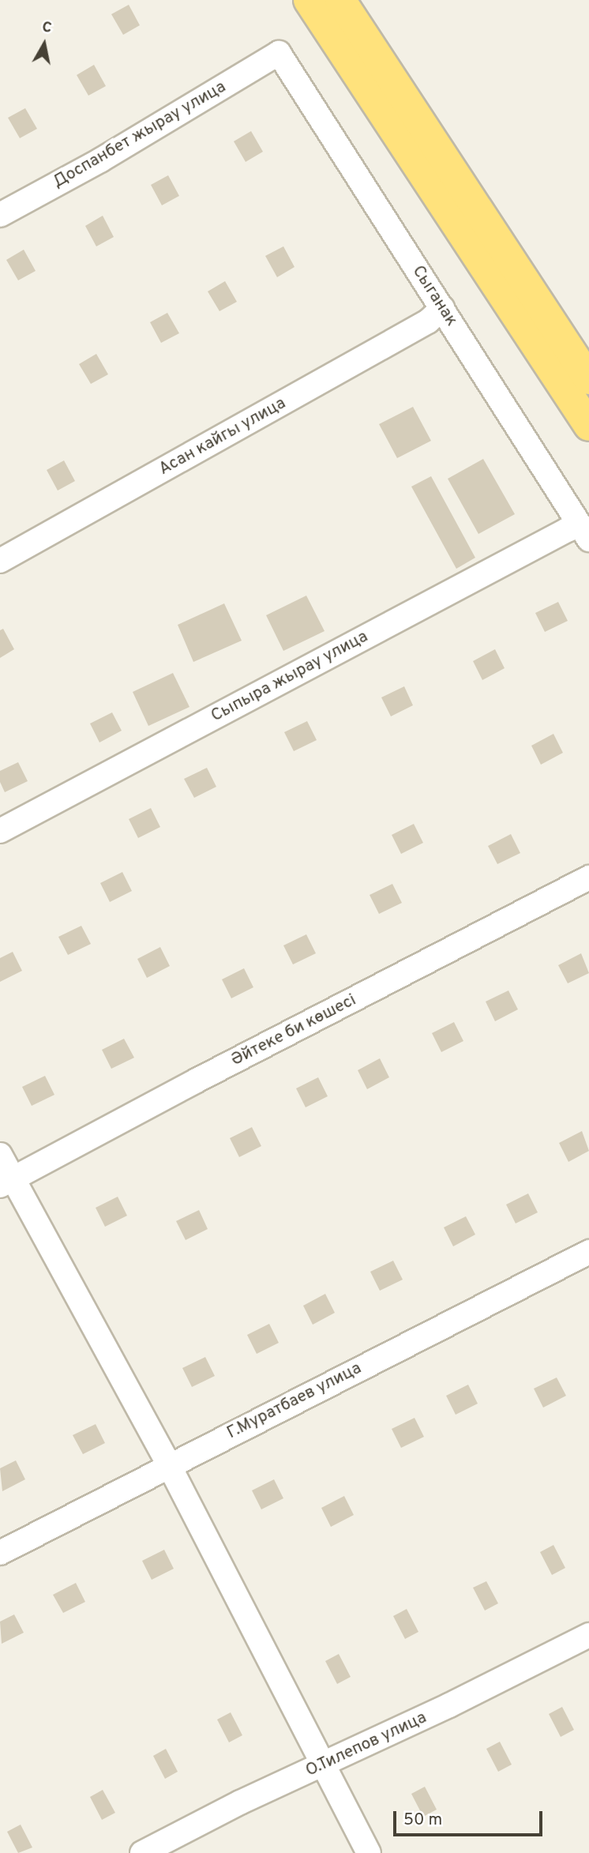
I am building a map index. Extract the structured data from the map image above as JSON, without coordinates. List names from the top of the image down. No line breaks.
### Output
{"streets":{"street":["Доспанбет жырау улица","Сыганак","Асан кайгы улица","Сыпыра жырау улица","Әйтеке би көшесі","Г.Муратбаев улица","О.Тилепов улица"]},"crossings":[["Доспанбет жырау улица","Сыганак"],["Сыганак","Асан кайгы улица"],["Сыганак","Сыпыра жырау улица"]],"scale_bar":"50 m","north":"top"}
